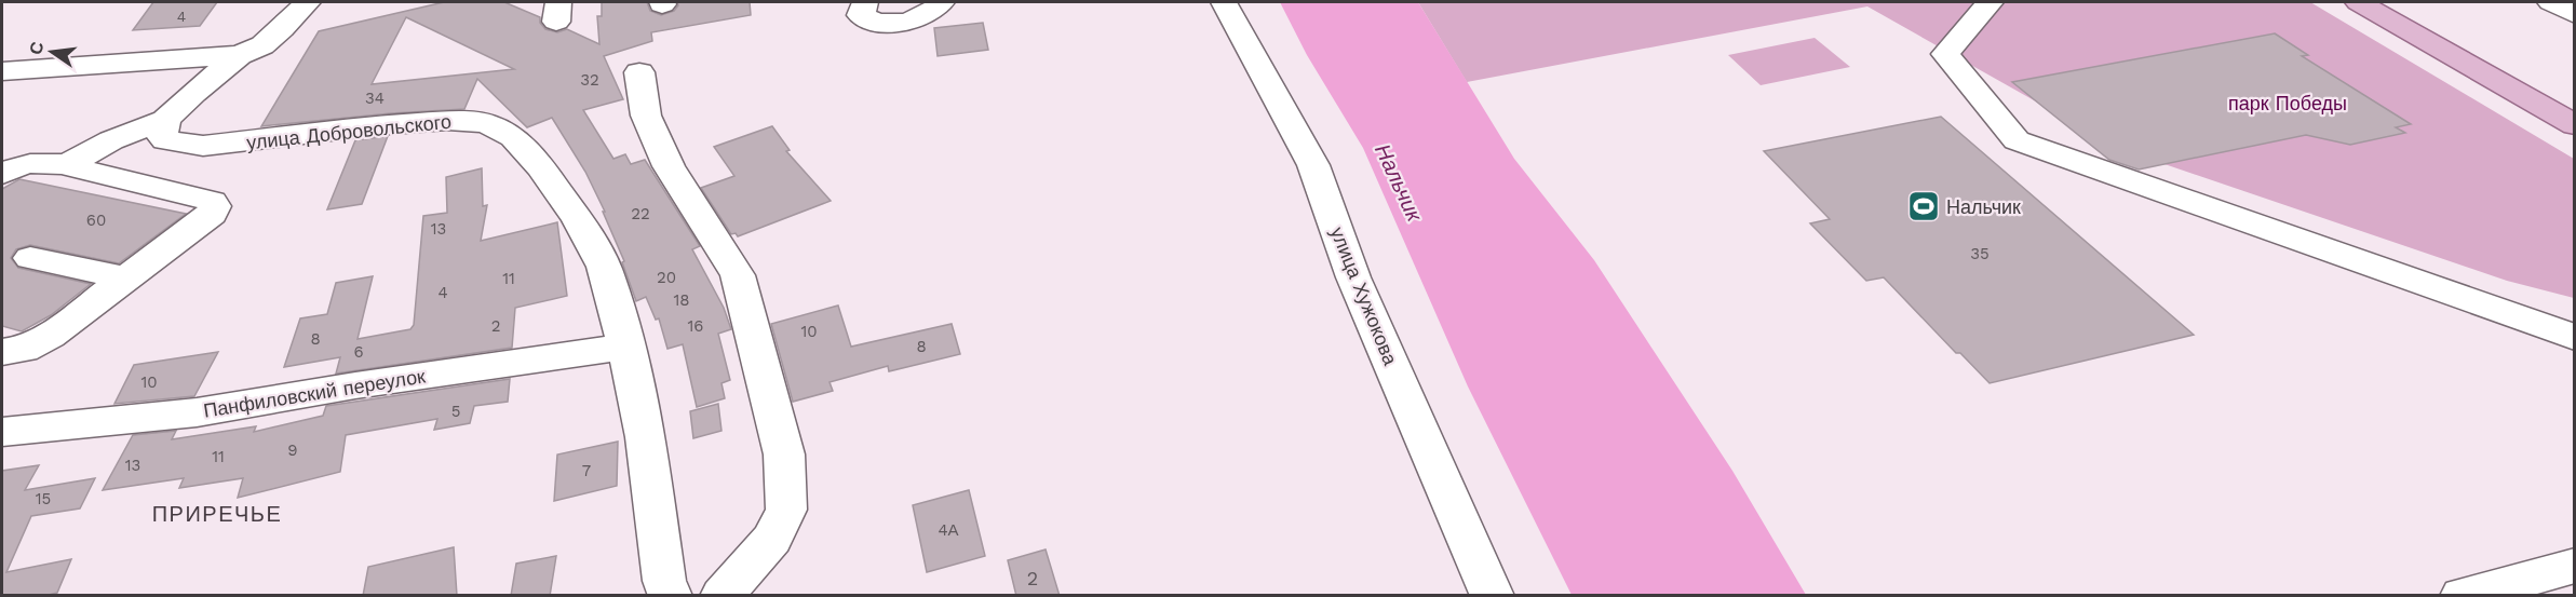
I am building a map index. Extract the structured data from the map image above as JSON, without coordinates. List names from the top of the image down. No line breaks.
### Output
{"streets":{"street":["улица Добровольского","улица Хужокова","Панфиловский переулок"]},"crossings":[["улица Добровольского","Панфиловский переулок"]],"districts":["ПРИРЕЧЬЕ"],"water":["Нальчик"],"parks":["парк Победы"],"places":{"sports":["Нальчик"]},"house_numbers":["4","32","34","22","60","13","35","20","11","4","18","2","16","10","8","8","6","10","5","9","11","13","7","15","4А","2"],"north":"left"}
